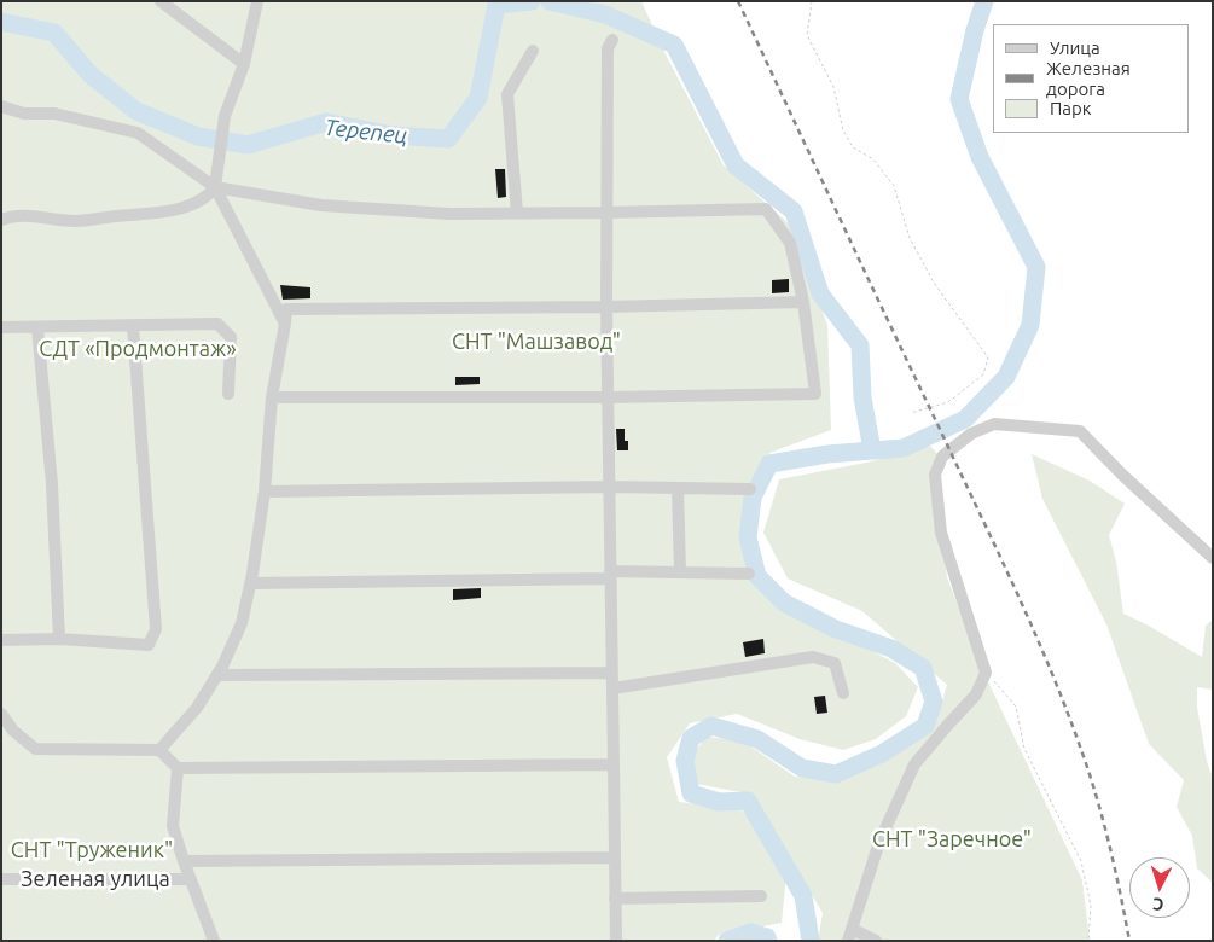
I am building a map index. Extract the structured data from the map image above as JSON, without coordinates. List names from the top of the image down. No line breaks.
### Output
{"streets":{"street":["Зеленая улица"]},"water":["Терепец"],"parks":["СНТ \"Машзавод\"","СДТ «Продмонтаж»","СНТ \"Заречное\"","СНТ \"Труженик\""],"legend":["Улица","Железная дорога","Парк"],"north":"bottom"}
